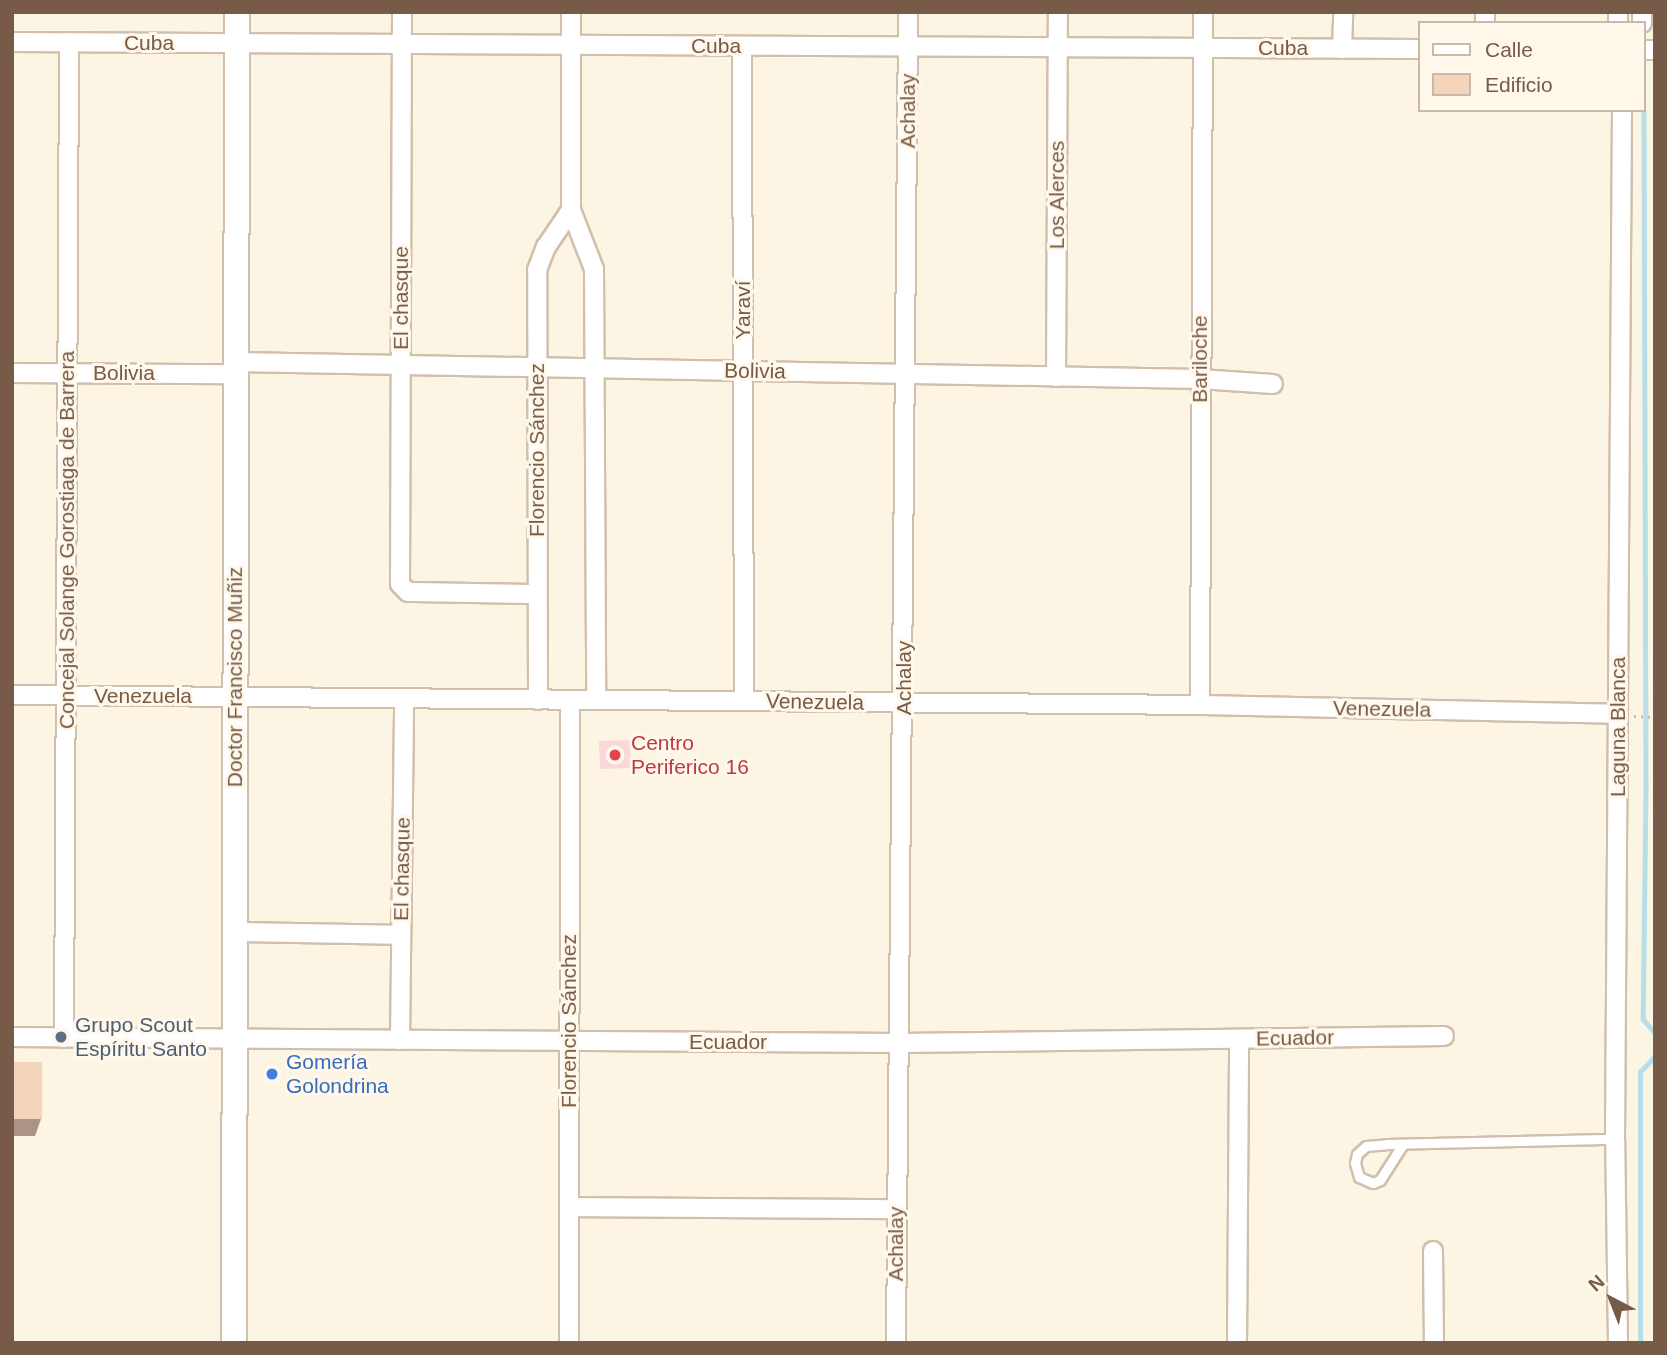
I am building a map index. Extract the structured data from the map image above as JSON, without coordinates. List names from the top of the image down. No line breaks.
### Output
{"streets":{"main road":["Doctor Francisco Muñiz"],"street":["Cuba","Achalay","Los Alerces","El chasque","Yaraví","Bariloche","Bolivia","Florencio Sánchez","Concejal Solange Gorostiaga de Barrera","Venezuela","Laguna Blanca","Ecuador"]},"crossings":[["Cuba","Achalay"],["Cuba","Los Alerces"],["Cuba","El chasque"],["Cuba","Yaraví"],["Cuba","Bariloche"],["Cuba","Concejal Solange Gorostiaga de Barrera"],["Cuba","Doctor Francisco Muñiz"],["Achalay","Bolivia"],["Achalay","Venezuela"],["Achalay","Ecuador"],["Los Alerces","Bolivia"],["El chasque","Bolivia"],["El chasque","Florencio Sánchez"],["El chasque","Venezuela"],["El chasque","Ecuador"],["Yaraví","Bolivia"],["Yaraví","Venezuela"],["Bariloche","Bolivia"],["Bariloche","Venezuela"],["Bolivia","Florencio Sánchez"],["Bolivia","Concejal Solange Gorostiaga de Barrera"],["Bolivia","Doctor Francisco Muñiz"],["Florencio Sánchez","Venezuela"],["Florencio Sánchez","Ecuador"],["Concejal Solange Gorostiaga de Barrera","Venezuela"],["Concejal Solange Gorostiaga de Barrera","Ecuador"],["Doctor Francisco Muñiz","Venezuela"],["Doctor Francisco Muñiz","Ecuador"],["Venezuela","Laguna Blanca"]],"places":["Centro Periferico 16","Grupo Scout Espíritu Santo","Gomería Golondrina"],"legend":["Calle","Edificio"],"north":"top left"}
